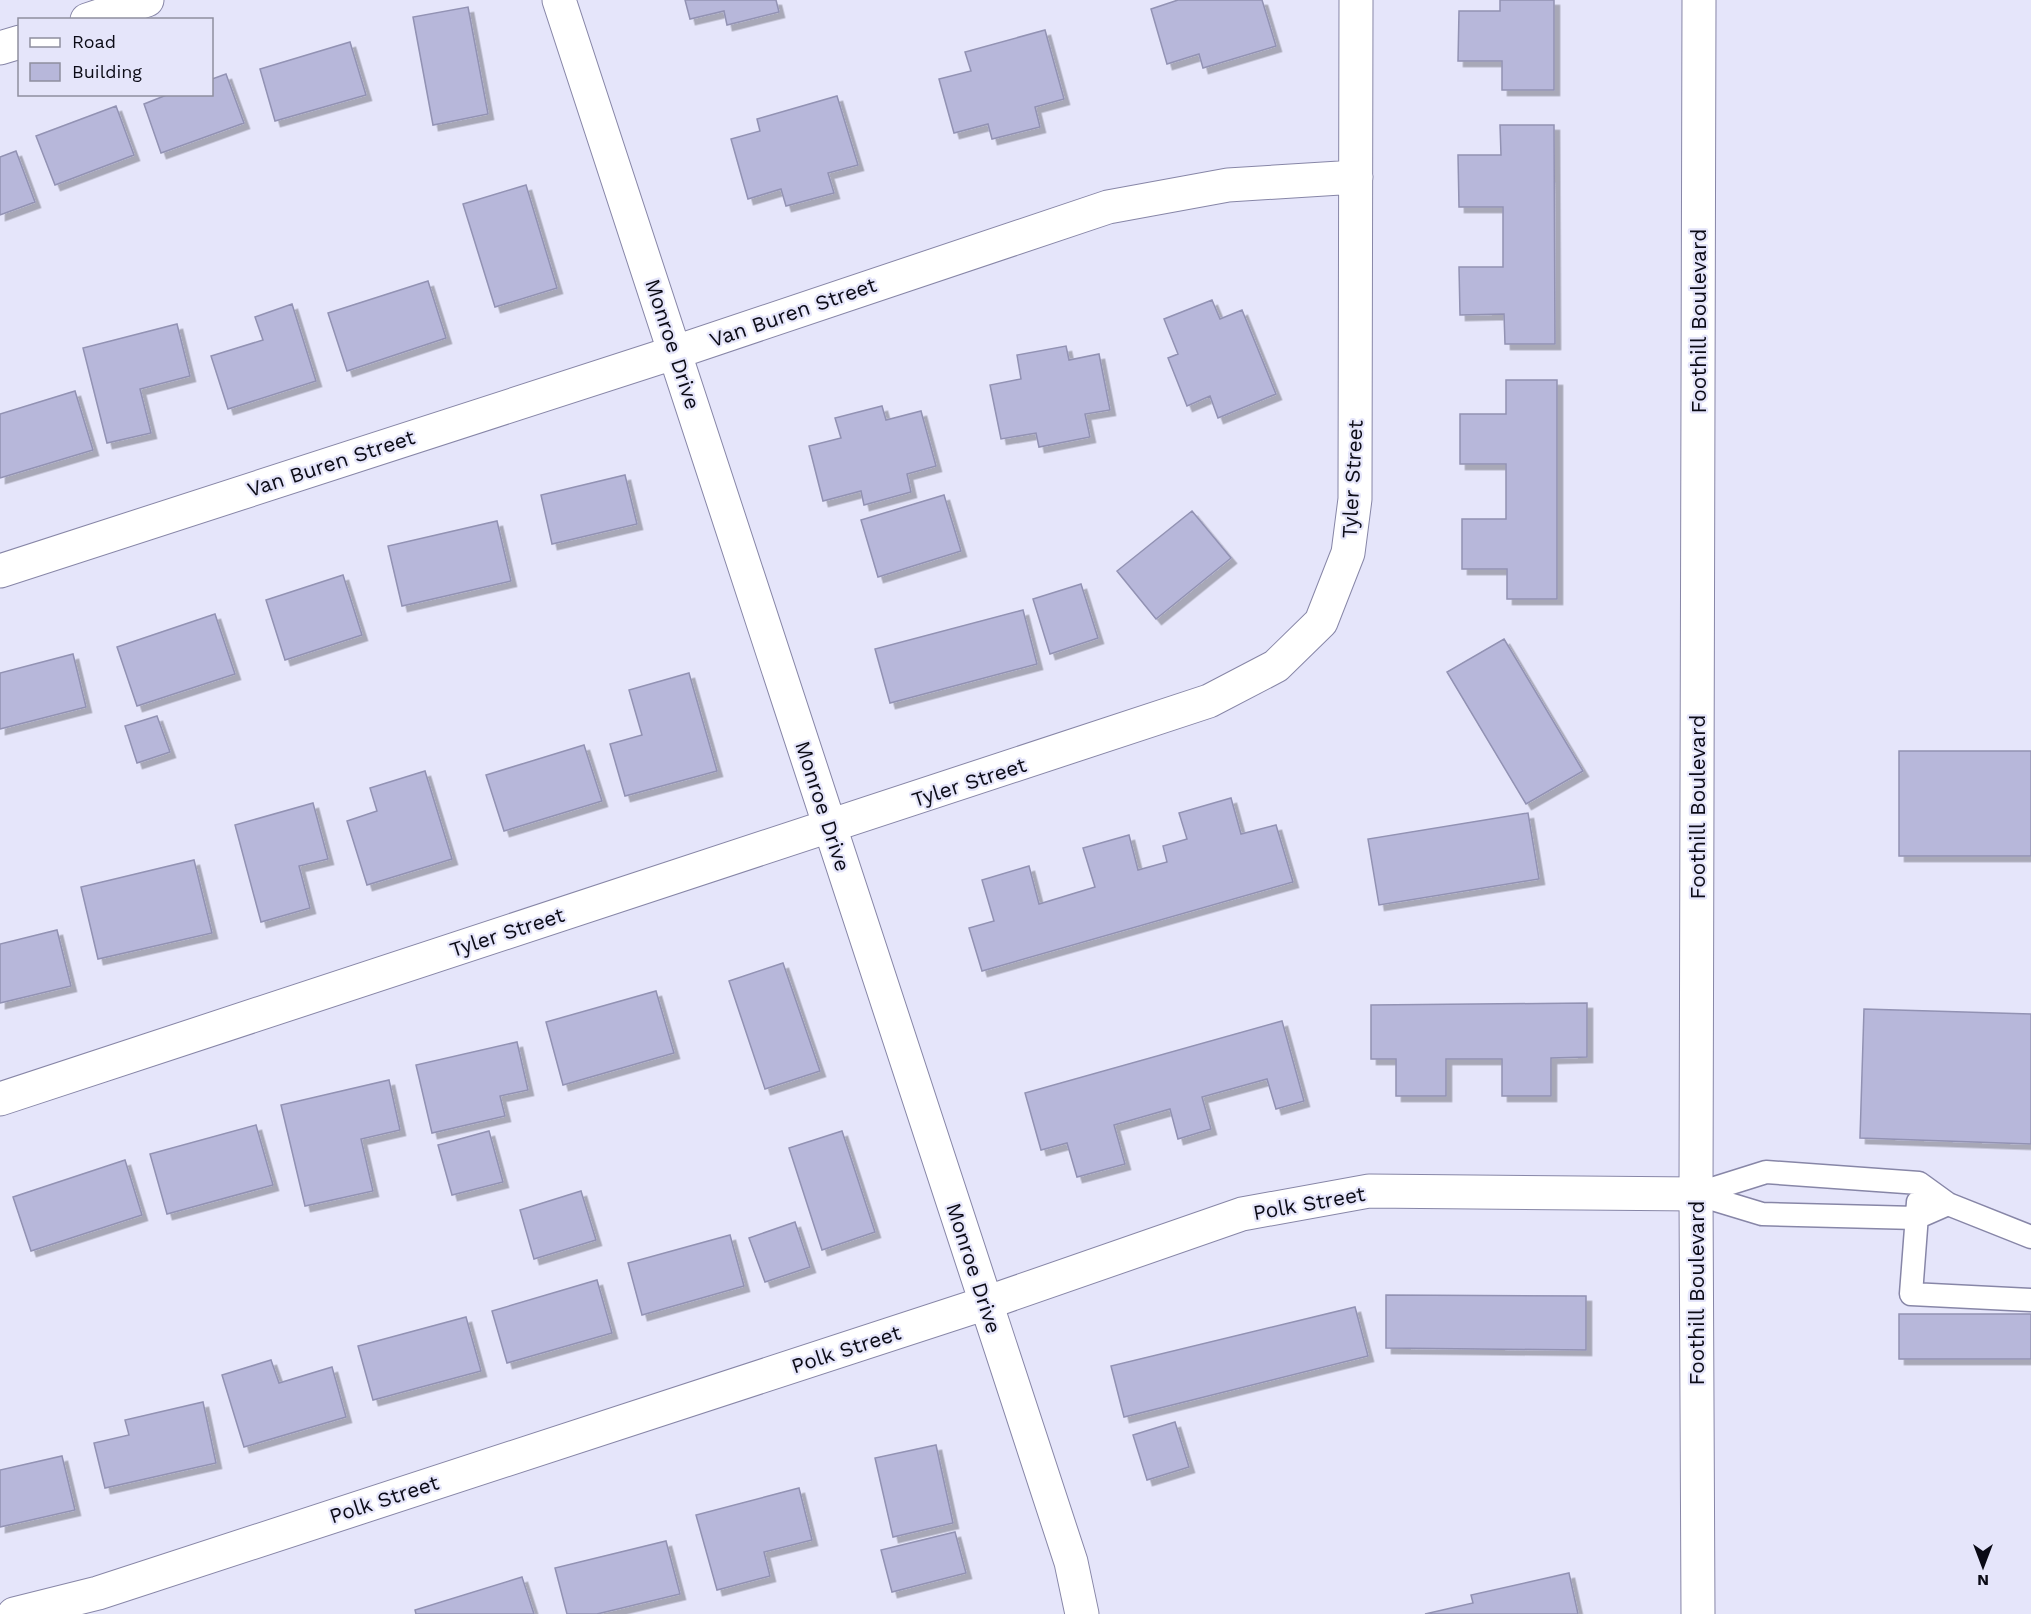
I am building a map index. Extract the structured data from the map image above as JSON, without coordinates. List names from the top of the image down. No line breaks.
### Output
{"streets":{"street":["Van Buren Street","Foothill Boulevard","Monroe Drive","Tyler Street","Polk Street"]},"crossings":[["Van Buren Street","Monroe Drive"],["Van Buren Street","Tyler Street"],["Foothill Boulevard","Polk Street"],["Monroe Drive","Tyler Street"],["Monroe Drive","Polk Street"]],"legend":["Road","Building"],"north":"bottom"}
